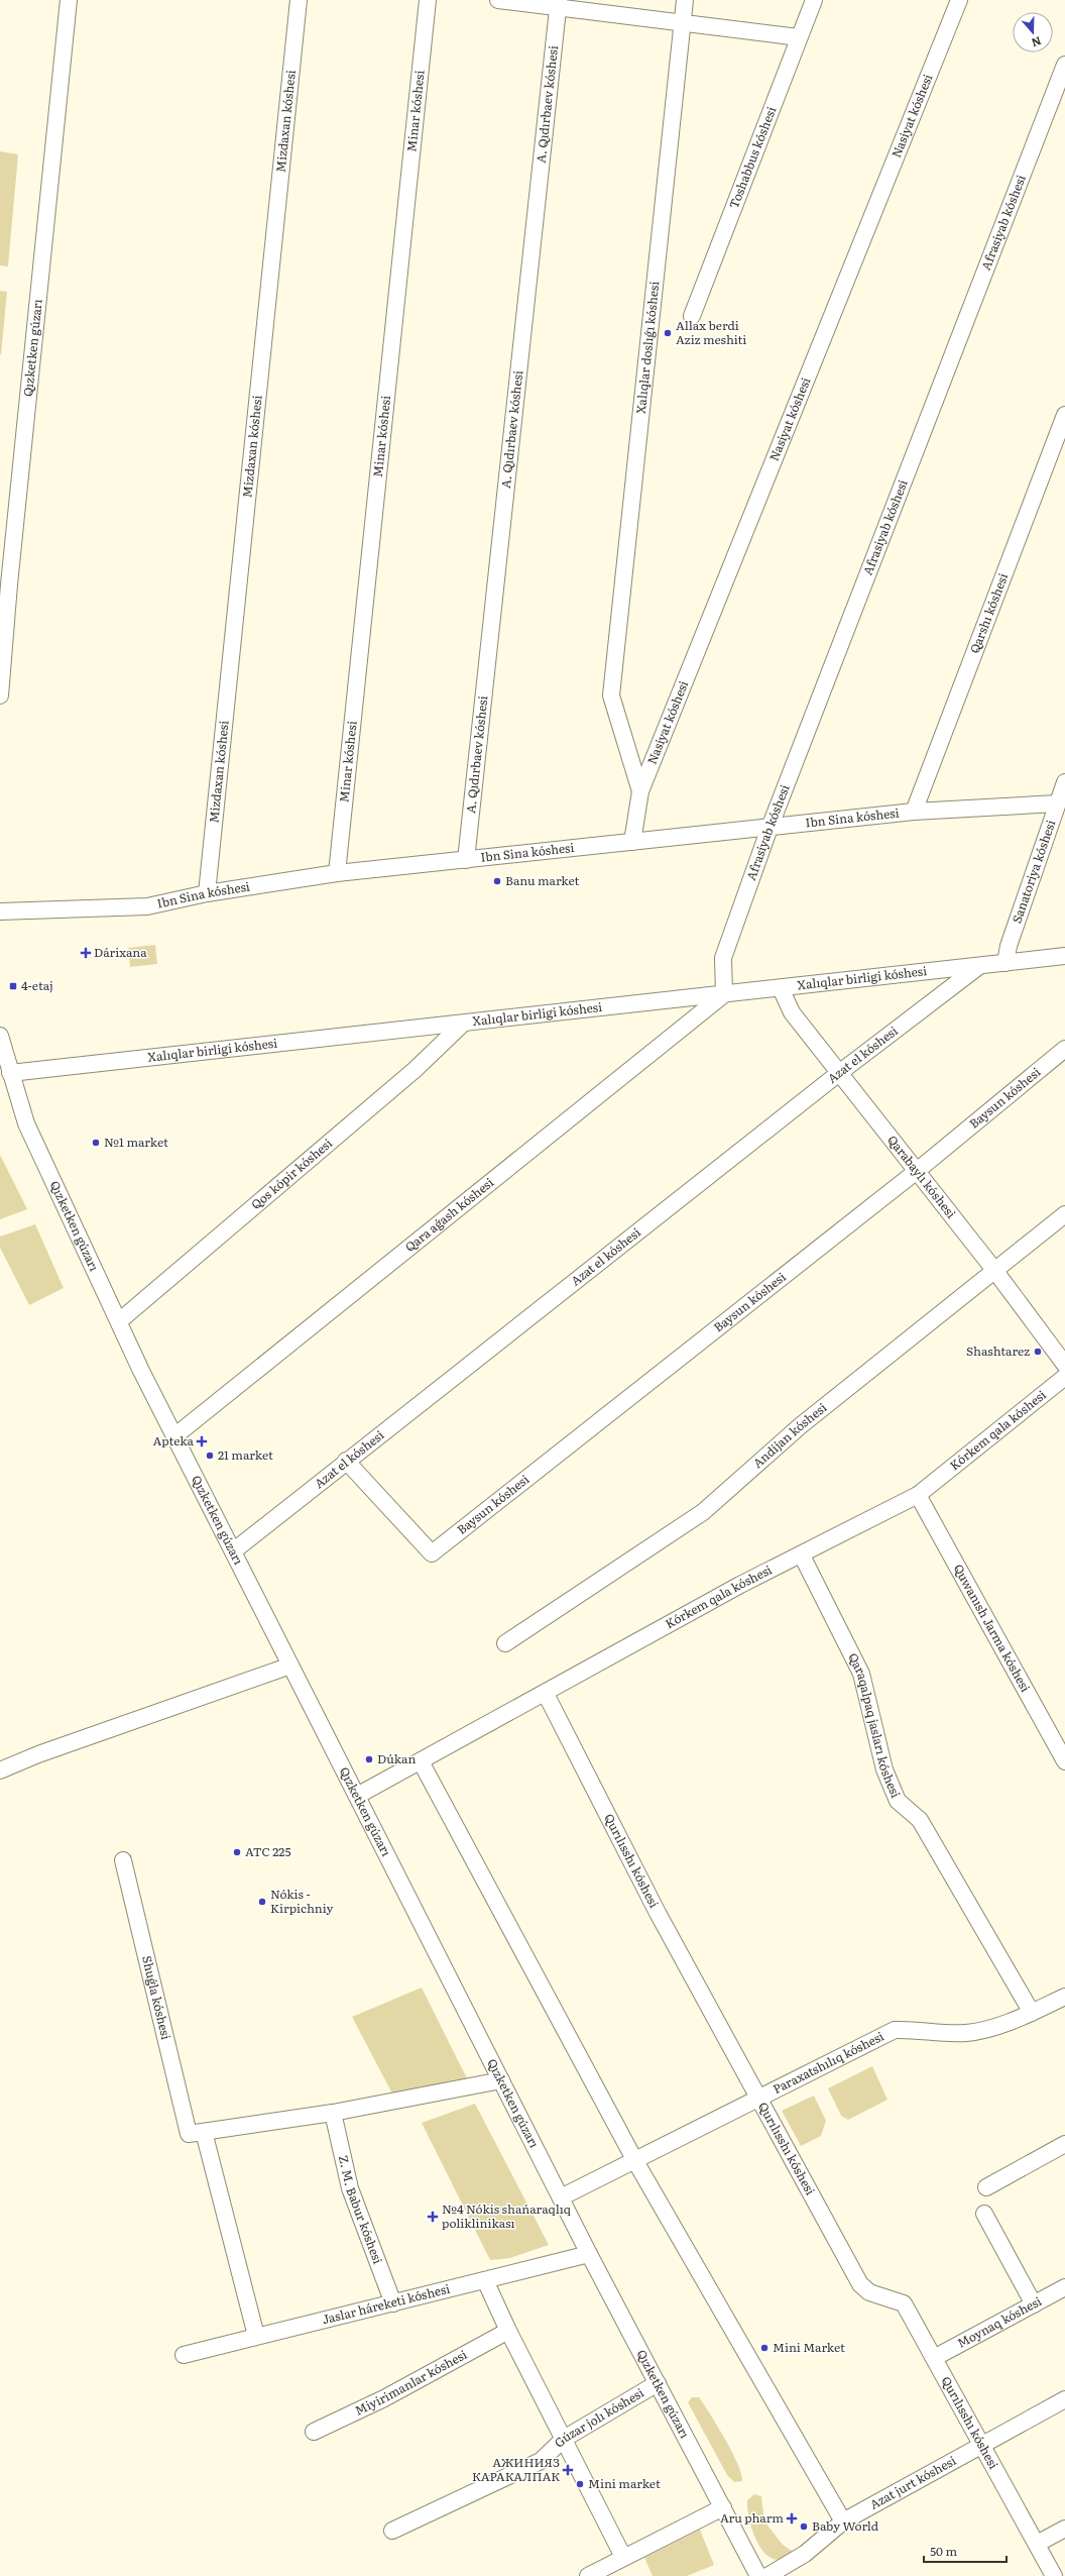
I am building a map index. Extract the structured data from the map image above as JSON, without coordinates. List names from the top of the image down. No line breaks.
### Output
{"streets":{"street":["A. Qıdırbaev kóshesi","Minar kóshesi","Nasiyat kóshesi","Mizdaxan kóshesi","Toshabbus kóshesi","Afrasiyab kóshesi","Qızketken gúzarı","Xalıqlar doslıǵı kóshesi","Qarshı kóshesi","Ibn Sina kóshesi","Sanatoriya kóshesi","Xalıqlar birligi kóshesi","Azat el kóshesi","Baysun kóshesi","Qos kópir kóshesi","Qarabaylı kóshesi","Qara aǵash kóshesi","Kórkem qala kóshesi","Andijan kóshesi","Quwanısh Jarma kóshesi","Qaraqalpaq jasları kóshesi","Qurılısshı kóshesi","Shuǵla kóshesi","Paraxatshılıq kóshesi","Z. M. Babur kóshesi","Jaslar háreketi kóshesi","Moynaq kóshesi","Miyirimanlar kóshesi","Gúzar jolı kóshesi","Azat jurt kóshesi"]},"crossings":[["A. Qıdırbaev kóshesi","Ibn Sina kóshesi"],["Minar kóshesi","Ibn Sina kóshesi"],["Nasiyat kóshesi","Xalıqlar doslıǵı kóshesi"],["Nasiyat kóshesi","Ibn Sina kóshesi"],["Mizdaxan kóshesi","Ibn Sina kóshesi"],["Afrasiyab kóshesi","Ibn Sina kóshesi"],["Afrasiyab kóshesi","Xalıqlar birligi kóshesi"],["Afrasiyab kóshesi","Qara aǵash kóshesi"],["Qızketken gúzarı","Xalıqlar birligi kóshesi"],["Qızketken gúzarı","Azat el kóshesi"],["Qızketken gúzarı","Qos kópir kóshesi"],["Qızketken gúzarı","Qara aǵash kóshesi"],["Qızketken gúzarı","Kórkem qala kóshesi"],["Qızketken gúzarı","Paraxatshılıq kóshesi"],["Qızketken gúzarı","Jaslar háreketi kóshesi"],["Qızketken gúzarı","Gúzar jolı kóshesi"],["Qarshı kóshesi","Ibn Sina kóshesi"],["Ibn Sina kóshesi","Sanatoriya kóshesi"],["Sanatoriya kóshesi","Xalıqlar birligi kóshesi"],["Xalıqlar birligi kóshesi","Azat el kóshesi"],["Xalıqlar birligi kóshesi","Qos kópir kóshesi"],["Xalıqlar birligi kóshesi","Qarabaylı kóshesi"],["Xalıqlar birligi kóshesi","Qara aǵash kóshesi"],["Azat el kóshesi","Baysun kóshesi"],["Azat el kóshesi","Qarabaylı kóshesi"],["Baysun kóshesi","Qarabaylı kóshesi"],["Qarabaylı kóshesi","Andijan kóshesi"],["Kórkem qala kóshesi","Quwanısh Jarma kóshesi"],["Kórkem qala kóshesi","Qaraqalpaq jasları kóshesi"],["Kórkem qala kóshesi","Qurılısshı kóshesi"],["Qaraqalpaq jasları kóshesi","Paraxatshılıq kóshesi"],["Qurılısshı kóshesi","Paraxatshılıq kóshesi"],["Qurılısshı kóshesi","Moynaq kóshesi"],["Qurılısshı kóshesi","Azat jurt kóshesi"],["Shuǵla kóshesi","Jaslar háreketi kóshesi"],["Z. M. Babur kóshesi","Jaslar háreketi kóshesi"]],"places":{"other":["Allax berdi Aziz meshiti","Banu market","№1 market","Shashtarez","21 market","Dúkan","АТС 225","Nókis - Kirpichniy","Mini Market","Mini market","Baby World"],"health":["Dárixana","Apteka","№4 Nókis shańaraqlıq poliklinikası","АЖИНИЯЗ КАРАКАЛПАК","Aru pharm"],"transit":["4-etaj"]},"scale_bar":"50 m","north":"bottom"}
